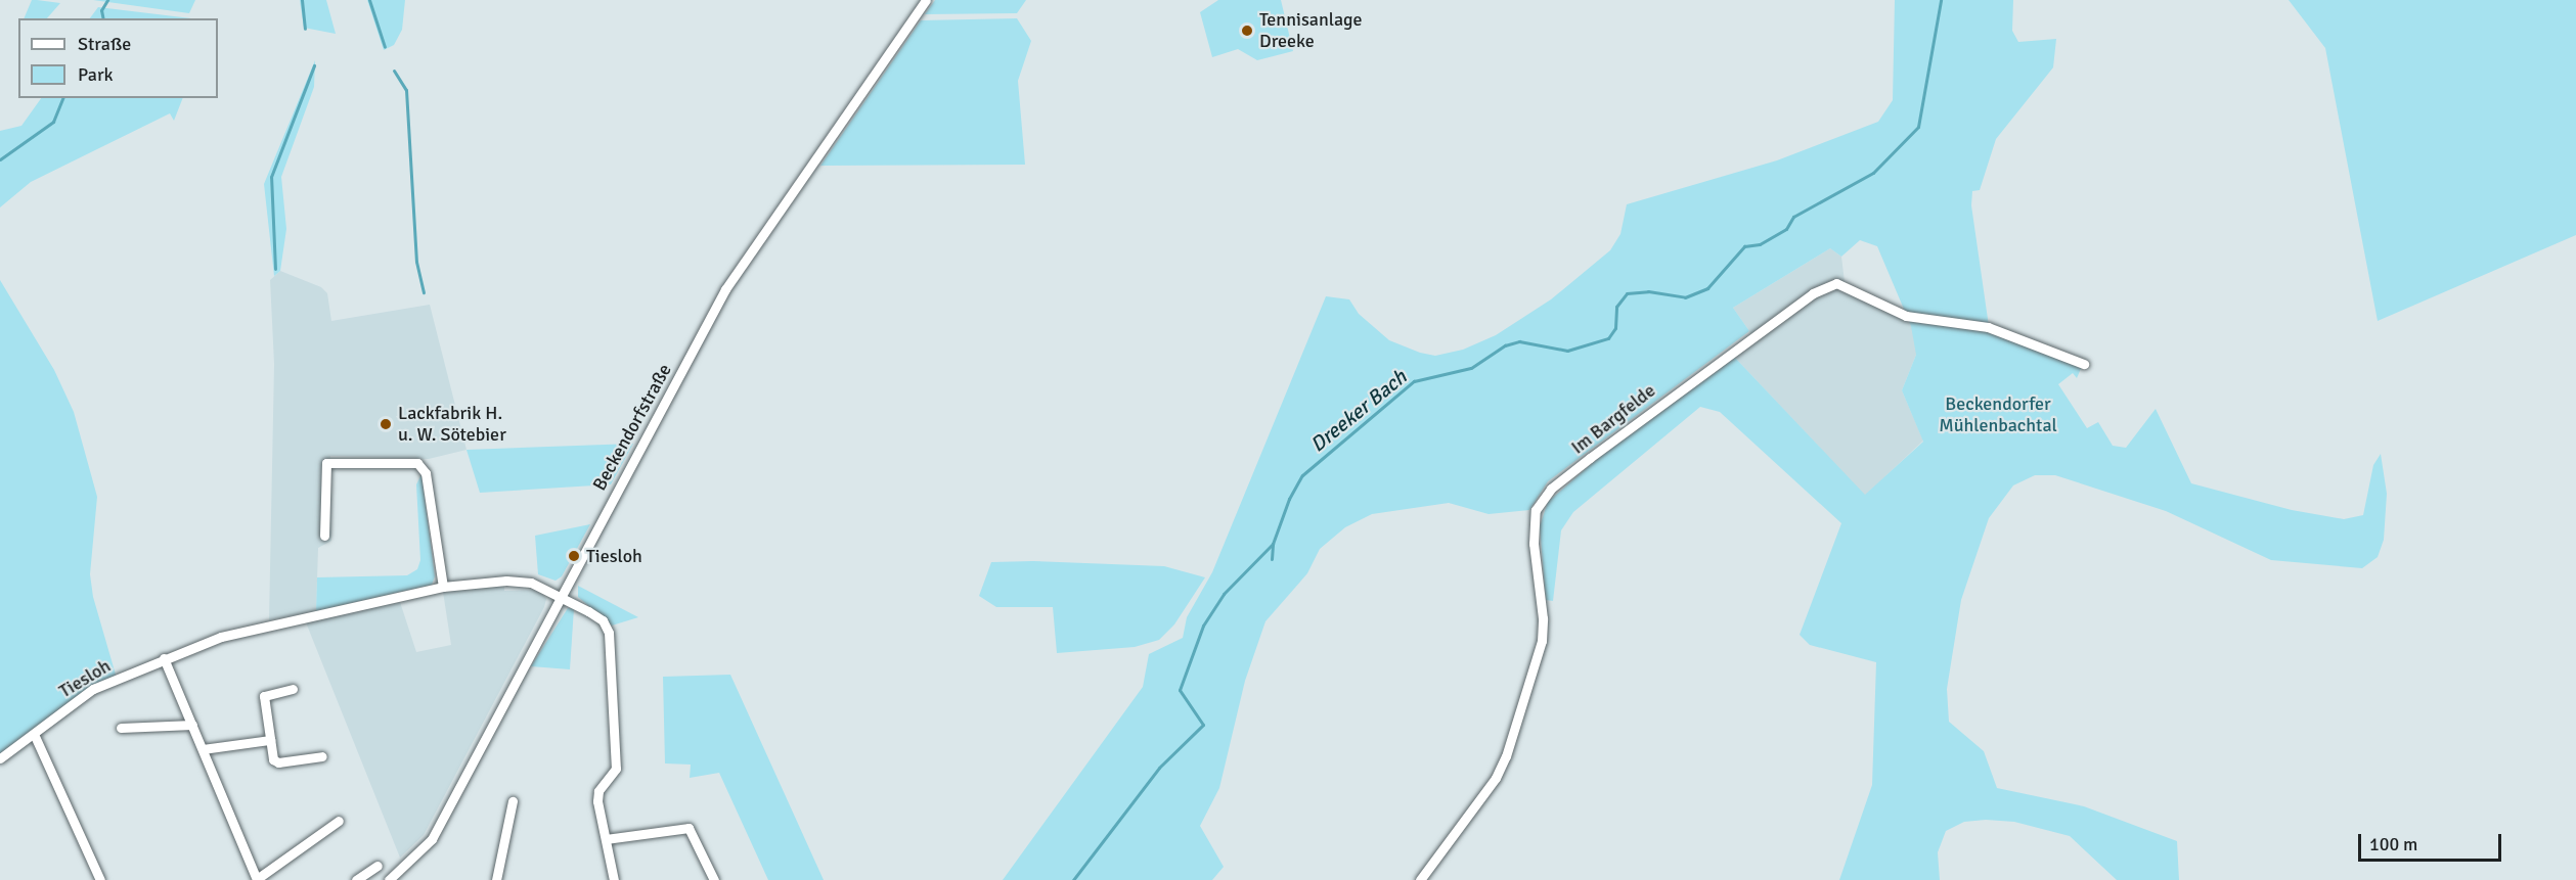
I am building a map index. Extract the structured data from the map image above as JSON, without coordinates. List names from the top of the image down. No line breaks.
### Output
{"streets":{"street":["Im Bargfelde","Beckendorfstraße","Tiesloh"]},"crossings":[["Beckendorfstraße","Tiesloh"]],"water":["Dreeker Bach"],"parks":["Beckendorfer Mühlenbachtal"],"places":["Tennisanlage Dreeke","Lackfabrik H. u. W. Sötebier","Tiesloh"],"legend":["Straße","Park"],"scale_bar":"100 m"}
